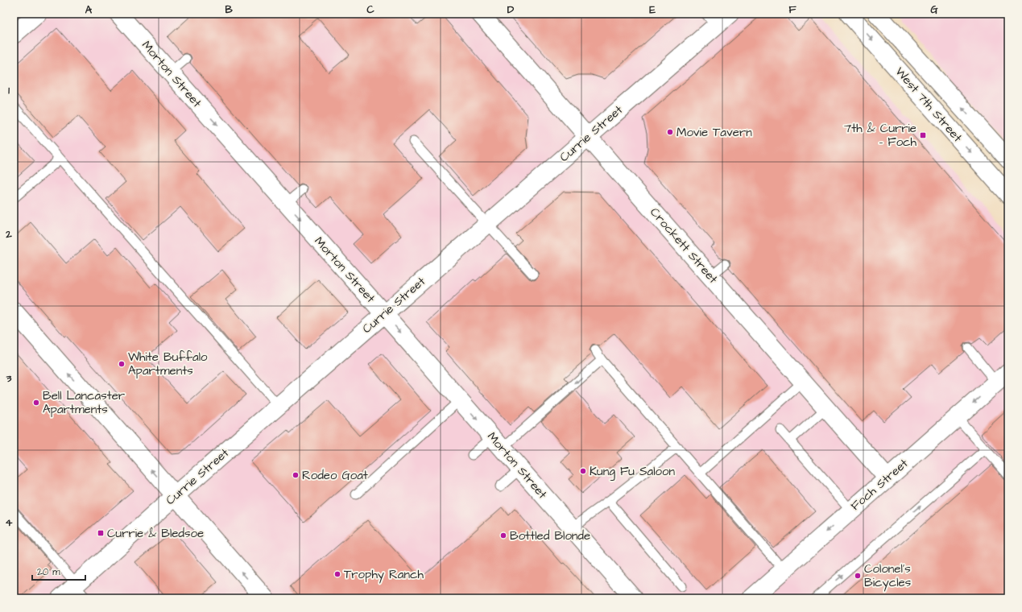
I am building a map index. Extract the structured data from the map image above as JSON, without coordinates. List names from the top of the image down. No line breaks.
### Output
{"streets":{"street":["Morton Street","West 7th Street","Currie Street","Crockett Street","Foch Street"]},"crossings":[["Morton Street","Currie Street"],["Currie Street","Crockett Street"],["Crockett Street","Foch Street"]],"one_way":["Morton Street","Foch Street"],"places":{"other":["Movie Tavern","White Buffalo Apartments","Bell Lancaster Apartments","Kung Fu Saloon","Rodeo Goat","Bottled Blonde","Trophy Ranch","Colonel's Bicycles"],"transit":["7th & Currie - Foch","Currie & Bledsoe"]},"scale_bar":"20 m","grid":{"columns":["A","B","C","D","E","F","G"],"rows":["1","2","3","4"]}}
